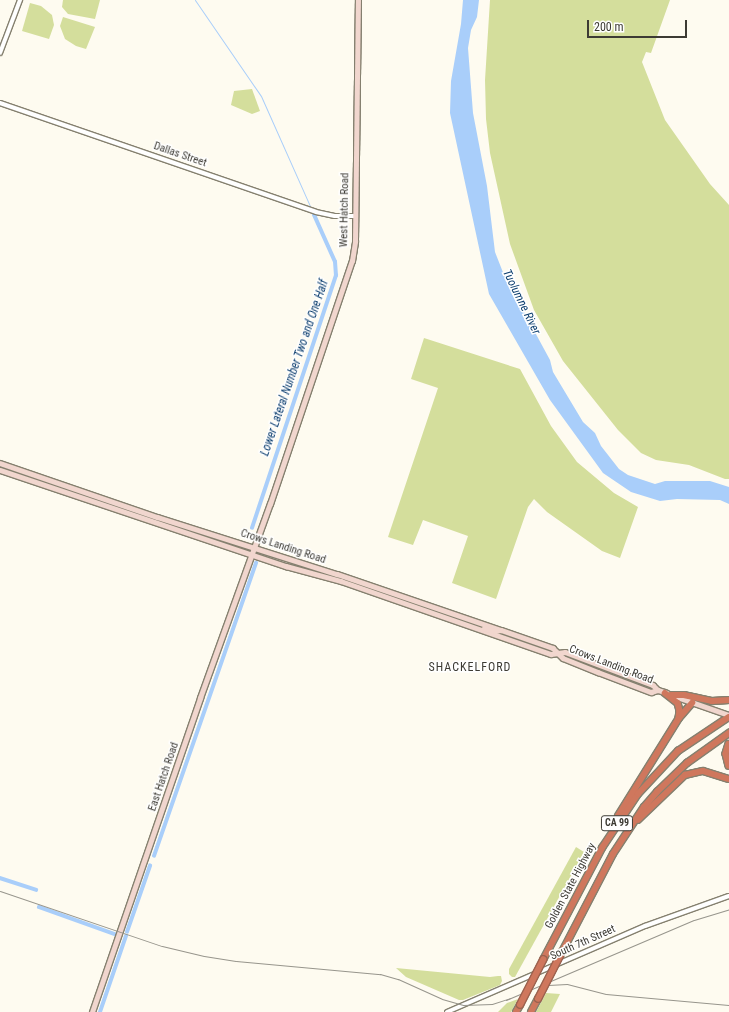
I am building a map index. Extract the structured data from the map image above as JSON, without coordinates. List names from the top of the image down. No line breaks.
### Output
{"streets":{"highway":["CA 99","Golden State Highway"],"main road":["West Hatch Road","Crows Landing Road","East Hatch Road"],"street":["Dallas Street","South 7th Street"]},"crossings":[["Dallas Street","West Hatch Road"],["West Hatch Road","Crows Landing Road"],["West Hatch Road","East Hatch Road"],["Crows Landing Road","East Hatch Road"],["Crows Landing Road","Golden State Highway"]],"districts":["SHACKELFORD"],"water":["Tuolumne River","Lower Lateral Number Two and One Half"],"scale_bar":"200 m"}
